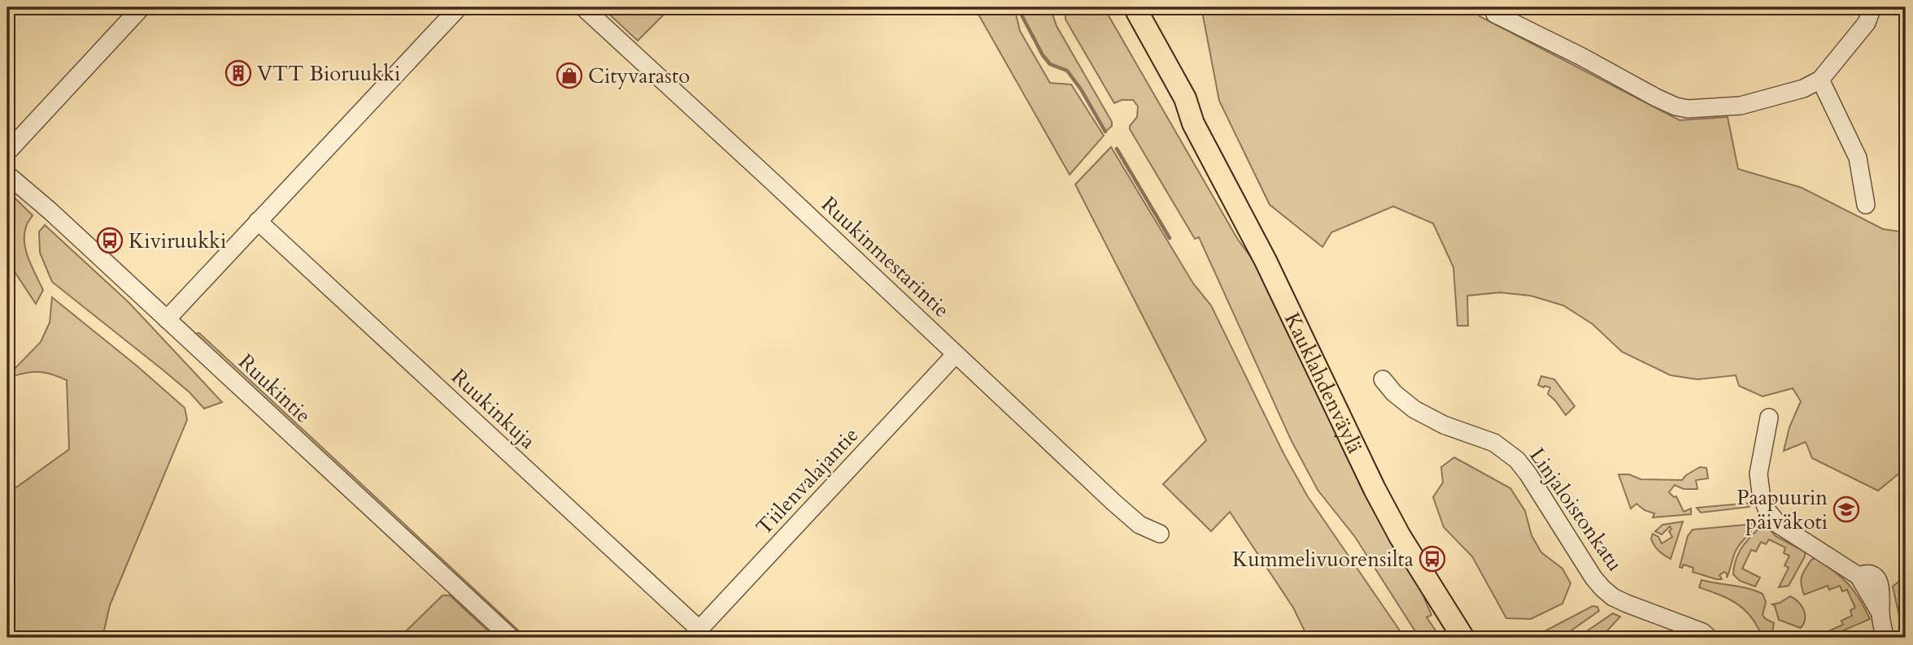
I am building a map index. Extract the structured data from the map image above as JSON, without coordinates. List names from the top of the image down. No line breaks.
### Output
{"streets":{"main road":["Kauklahdenväylä"],"street":["Ruukinmestarintie","Ruukintie","Ruukinkuja","Tiilenvalajantie","Linjaloistonkatu"]},"crossings":[["Ruukinmestarintie","Tiilenvalajantie"],["Ruukinkuja","Tiilenvalajantie"]],"places":{"building":["VTT Bioruukki"],"shop":["Cityvarasto"],"bus stop":["Kiviruukki","Kummelivuorensilta"],"school or university":["Paapuurin päiväkoti"]}}
